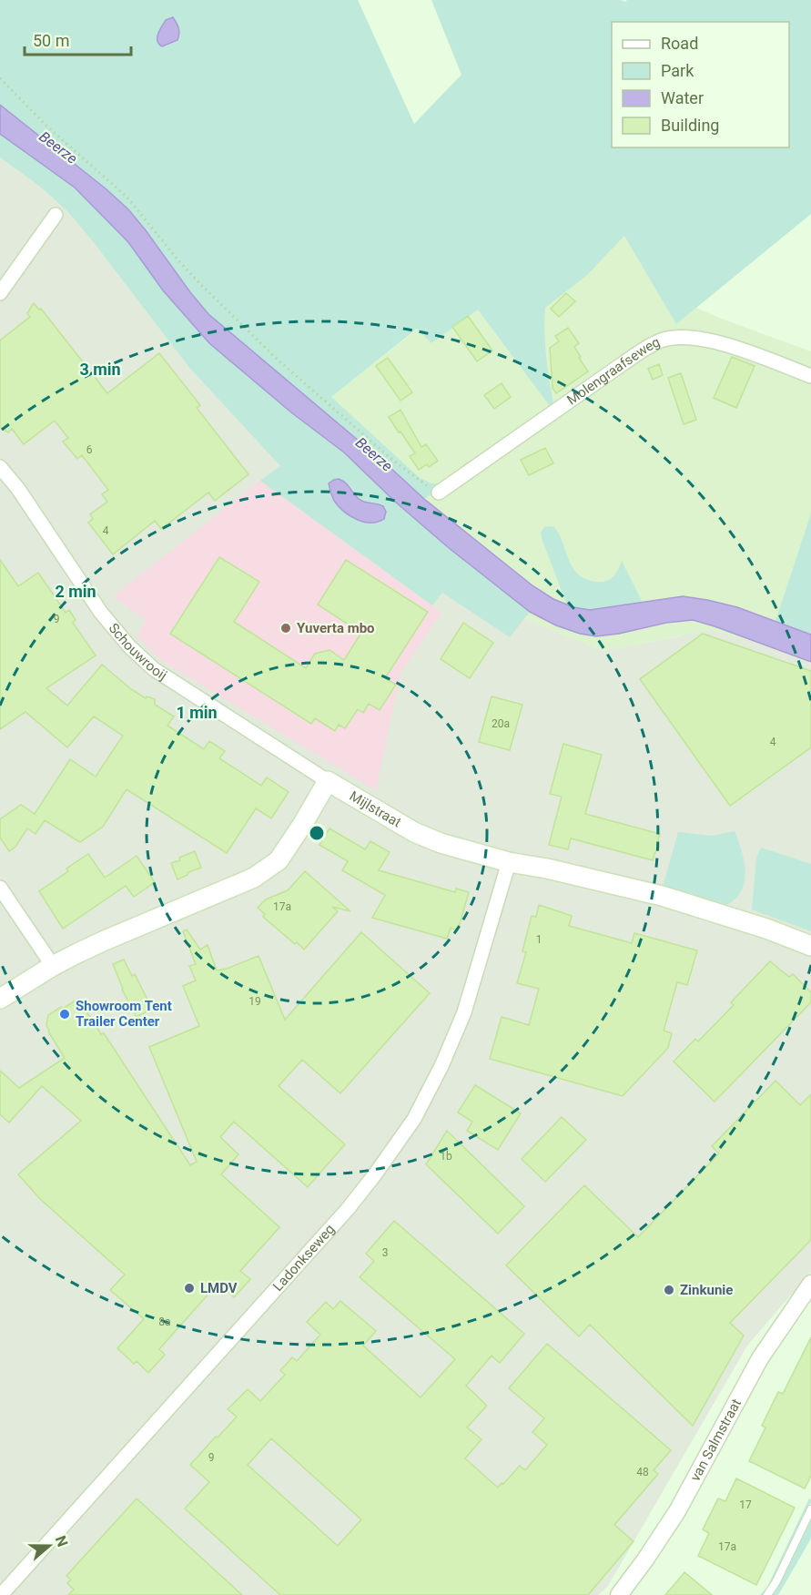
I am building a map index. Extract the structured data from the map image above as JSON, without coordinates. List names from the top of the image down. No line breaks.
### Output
{"streets":{"main road":["Mijlstraat"],"street":["Molengraafseweg","Schouwrooij","Ladonkseweg","van Salmstraat"]},"crossings":[["Schouwrooij","Mijlstraat"],["Mijlstraat","Ladonkseweg"]],"water":["Beerze"],"places":["Yuverta mbo","Showroom Tent Trailer Center","LMDV","Zinkunie"],"house_numbers":["6","4","9","20a","4","17a","1","19","1b","3","8a","9","48","17","17a"],"legend":["Road","Park","Water","Building"],"scale_bar":"50 m","north":"right","rings":["3 min","2 min","1 min"]}
